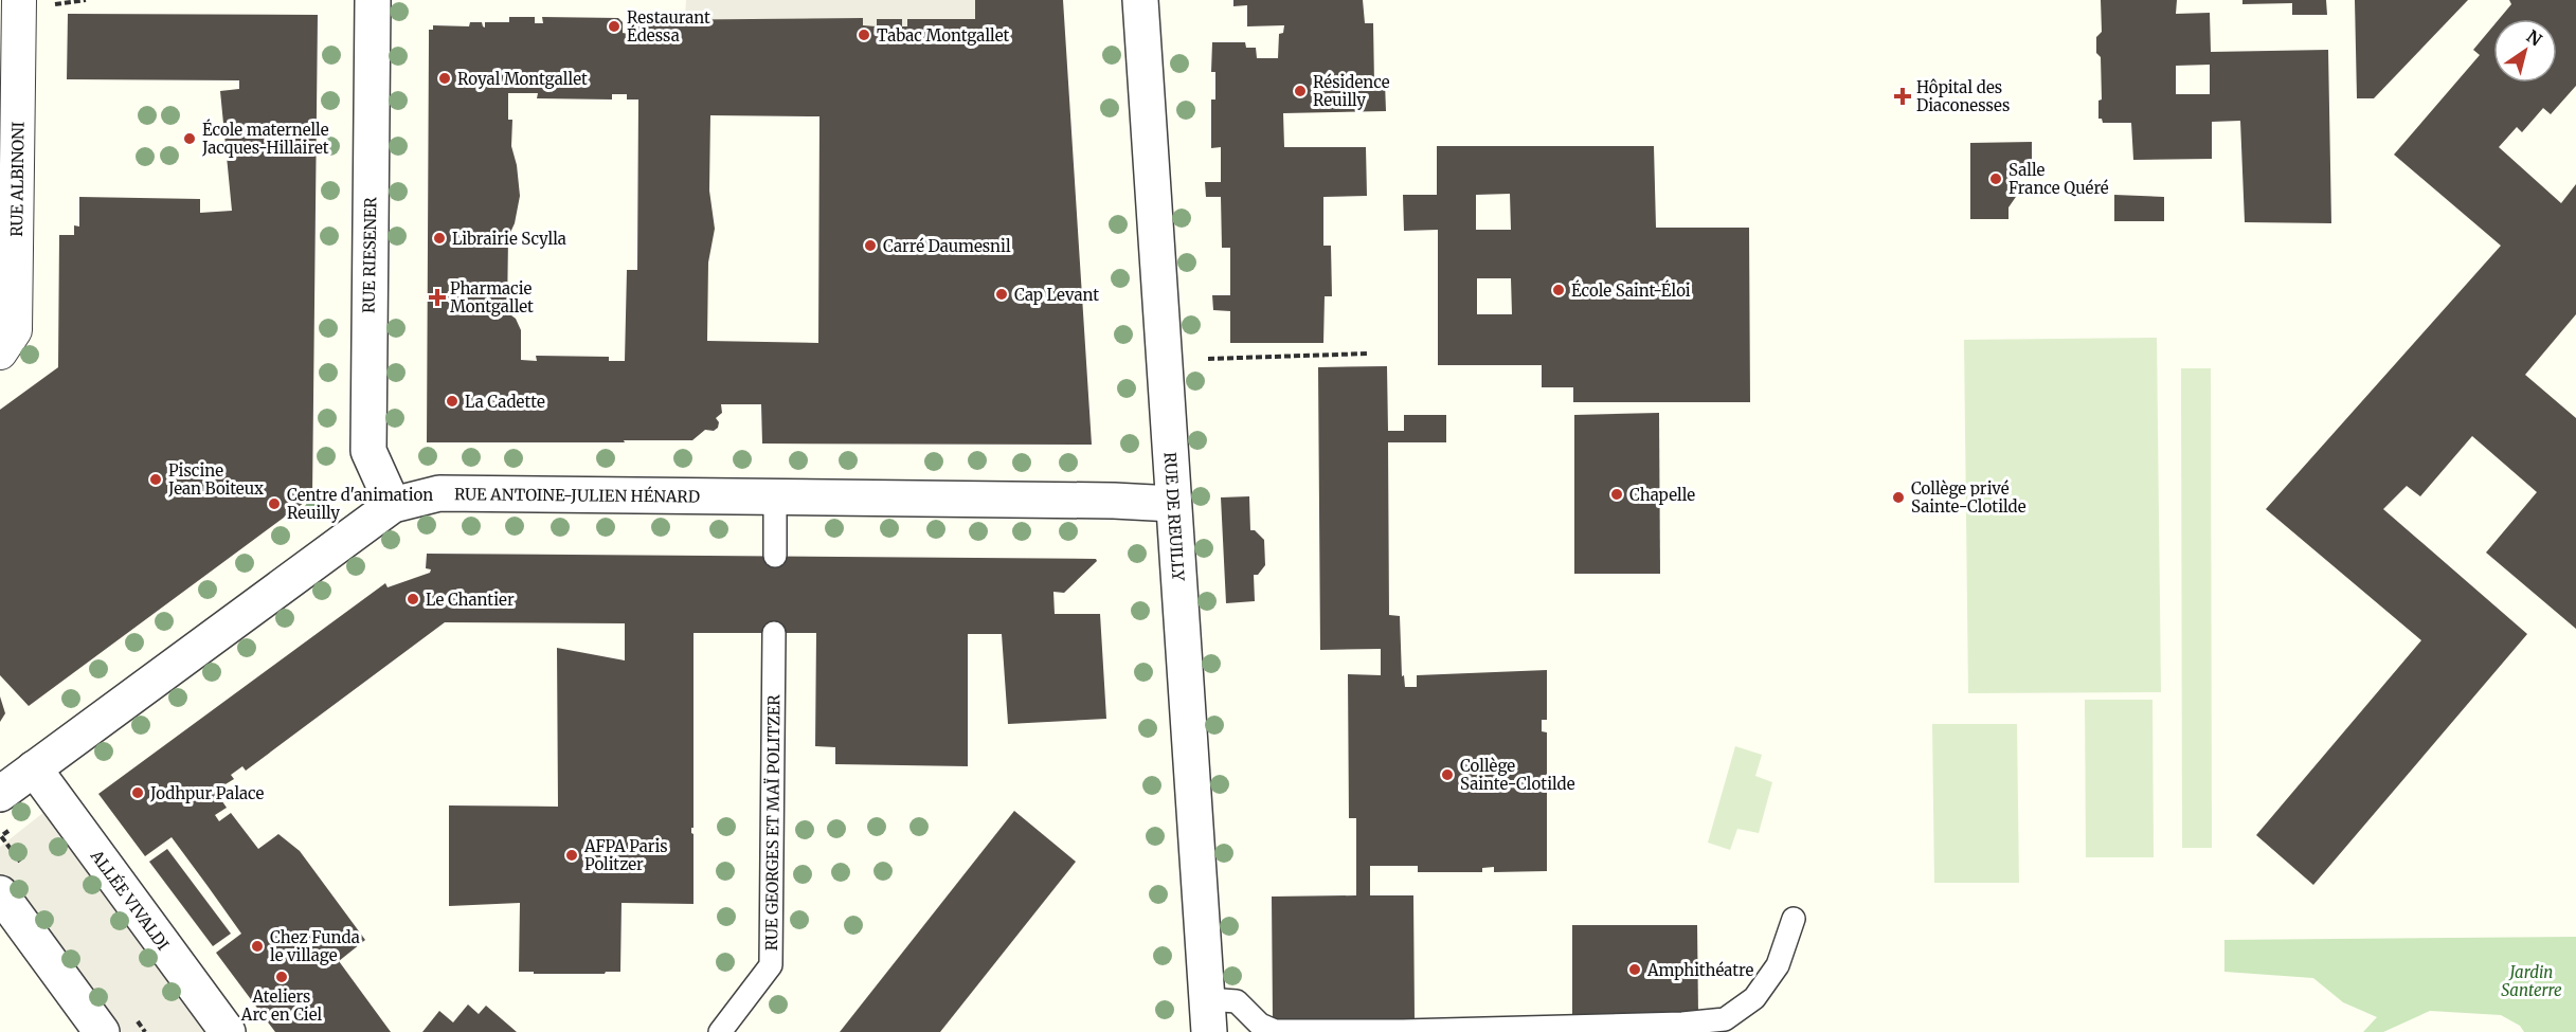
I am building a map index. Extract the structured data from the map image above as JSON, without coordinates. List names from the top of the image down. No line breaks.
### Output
{"streets":{"street":["RUE ALBINONI","RUE RIESENER","RUE ANTOINE-JULIEN HÉNARD","RUE DE REUILLY","ALLÉE VIVALDI"],"lane":["RUE GEORGES ET MAÏ POLITZER"]},"crossings":[["RUE RIESENER","RUE ANTOINE-JULIEN HÉNARD"],["RUE ANTOINE-JULIEN HÉNARD","RUE DE REUILLY"],["RUE ANTOINE-JULIEN HÉNARD","ALLÉE VIVALDI"]],"parks":["Jardin Santerre"],"places":{"other":["Restaurant Édessa","Tabac Montgallet","Royal Montgallet","Résidence Reuilly","École maternelle Jacques-Hillairet","Salle France Quéré","Librairie Scylla","Carré Daumesnil","École Saint-Éloi","Cap Levant","La Cadette","Piscine Jean Boiteux","Chapelle","Collège privé Sainte-Clotilde","Centre d'animation Reuilly","Le Chantier","Collège Sainte-Clotilde","Jodhpur Palace","AFPA Paris Politzer","Chez Funda le village","Amphithéatre","Ateliers Arc en Ciel"],"health":["Hôpital des Diaconesses","Pharmacie Montgallet"]},"north":"top right"}
